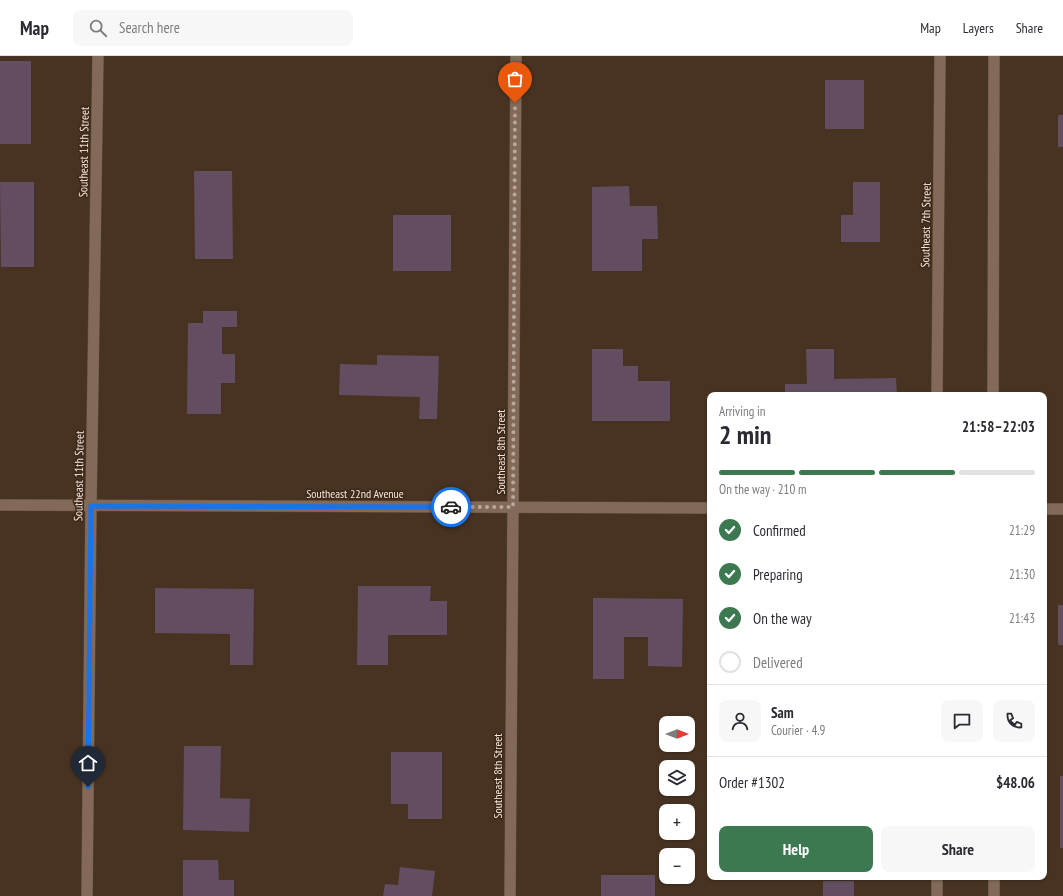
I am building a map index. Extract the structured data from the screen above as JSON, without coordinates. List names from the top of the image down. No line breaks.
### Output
{"streets":{"street":["Southeast 11th Street","Southeast 7th Street","Southeast 8th Street","Southeast 22nd Avenue"]},"crossings":[["Southeast 11th Street","Southeast 22nd Avenue"],["Southeast 8th Street","Southeast 22nd Avenue"]],"north":"right","page":{"header":"Map","search":"Search here","nav":["Map","Layers","Share"],"heading":["2 min","Arriving in","21:58–22:03"],"panel":["Sam","Courier · 4.9","Order #1302","$48.06"],"bar":"On the way · 210 m","list":[["Confirmed","21:29"],["Preparing","21:30"],["On the way","21:43"],"Delivered"],"map_buttons":["+","−"],"buttons":["Help","Share"]}}
